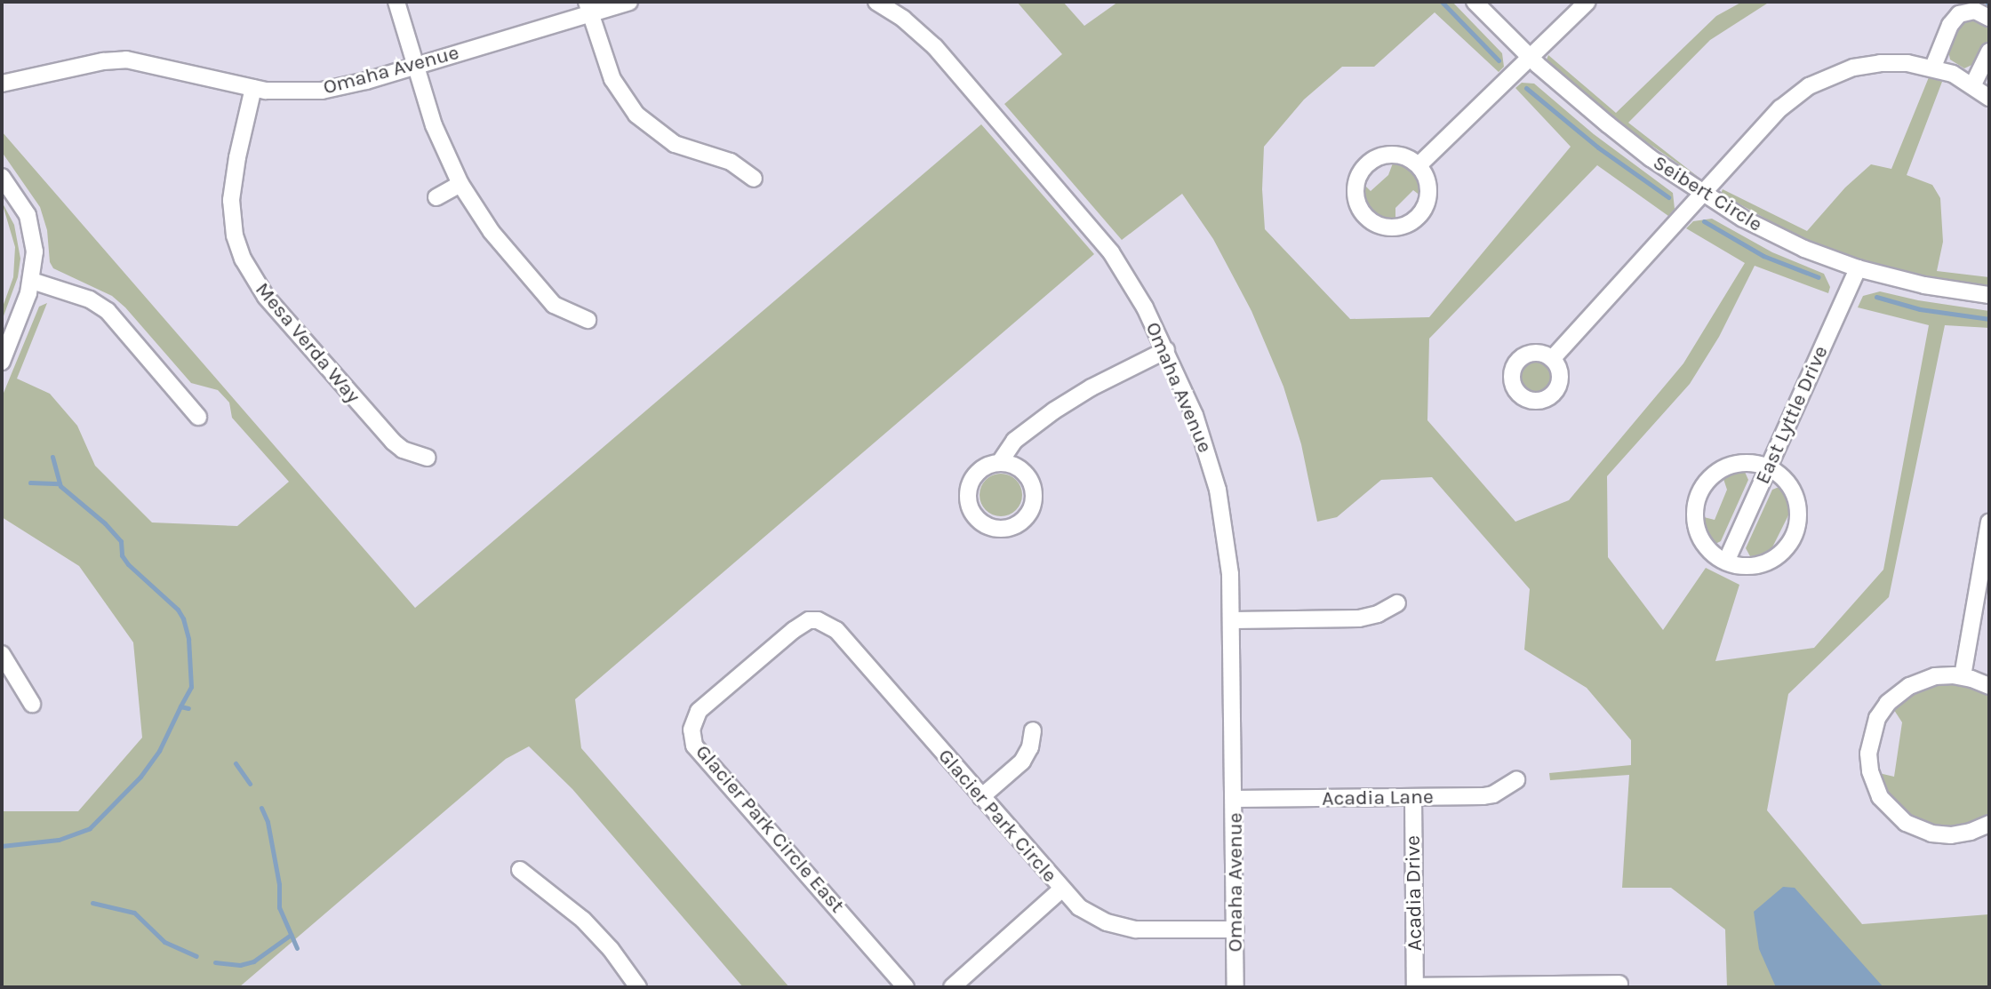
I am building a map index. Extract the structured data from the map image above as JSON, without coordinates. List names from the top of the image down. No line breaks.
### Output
{"streets":{"street":["Omaha Avenue","Seibert Circle","Mesa Verda Way","East Lyttle Drive","Acadia Lane","Glacier Park Circle","Glacier Park Circle East","Acadia Drive"]},"crossings":[["Omaha Avenue","Mesa Verda Way"],["Omaha Avenue","Acadia Lane"],["Omaha Avenue","Glacier Park Circle"],["Seibert Circle","East Lyttle Drive"],["Acadia Lane","Acadia Drive"],["Glacier Park Circle","Glacier Park Circle East"]]}
